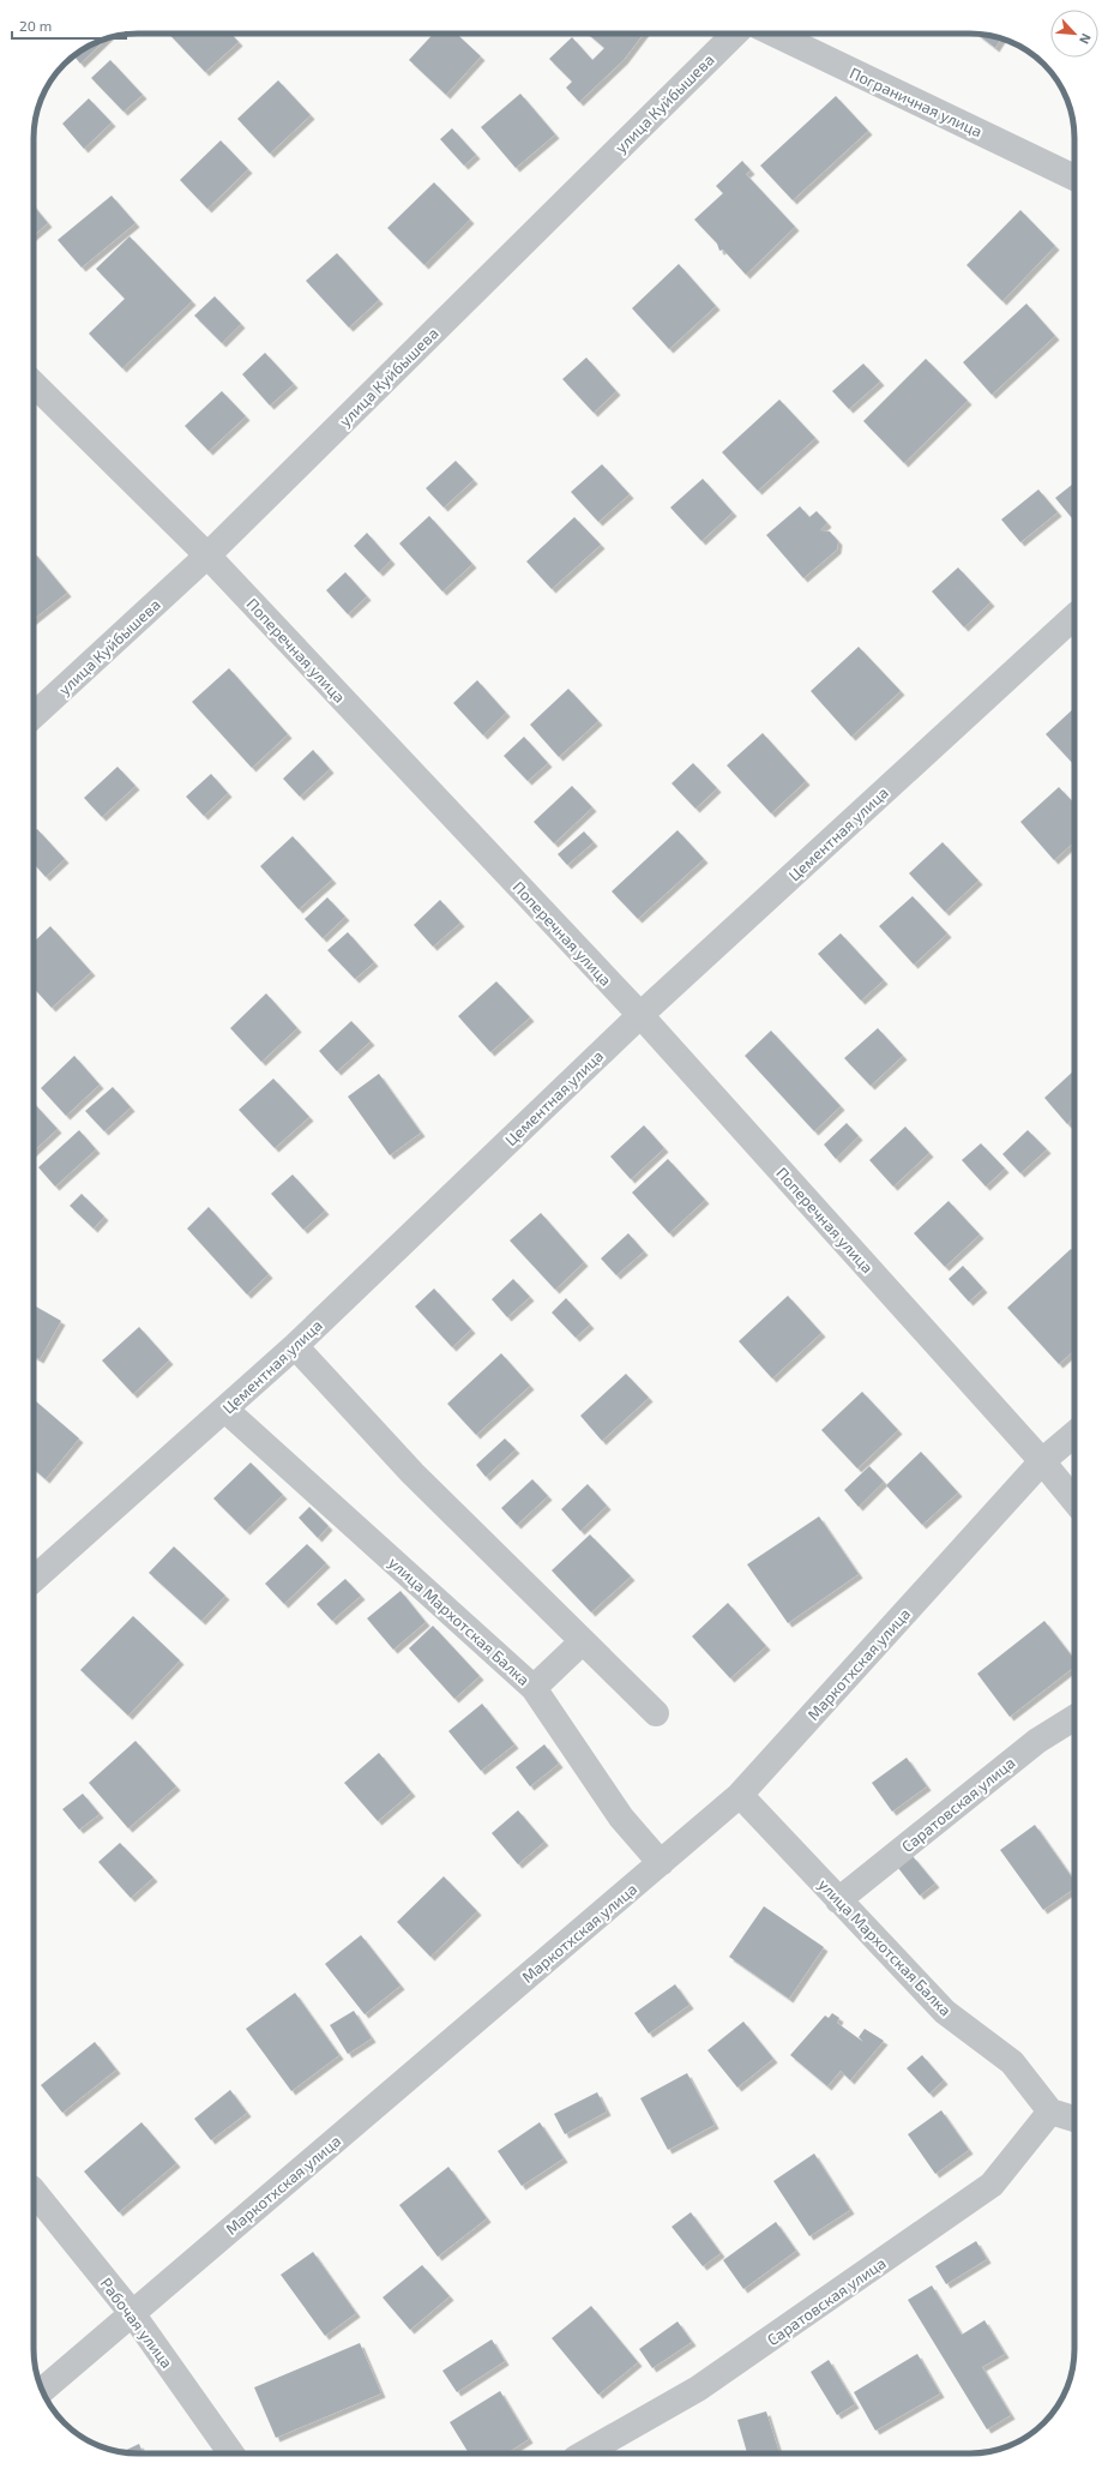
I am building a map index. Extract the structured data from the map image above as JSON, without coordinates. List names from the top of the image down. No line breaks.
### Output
{"streets":{"street":["Пограничная улица","улица Куйбышева","Поперечная улица","Цементная улица","улица Мархотская Балка","Маркотхская улица","Саратовская улица","Рабочая улица"]},"crossings":[["улица Куйбышева","Поперечная улица"],["Поперечная улица","Цементная улица"],["Поперечная улица","Маркотхская улица"],["Цементная улица","улица Мархотская Балка"],["улица Мархотская Балка","Маркотхская улица"],["улица Мархотская Балка","Саратовская улица"],["Маркотхская улица","Рабочая улица"]],"scale_bar":"20 m","north":"bottom right"}
